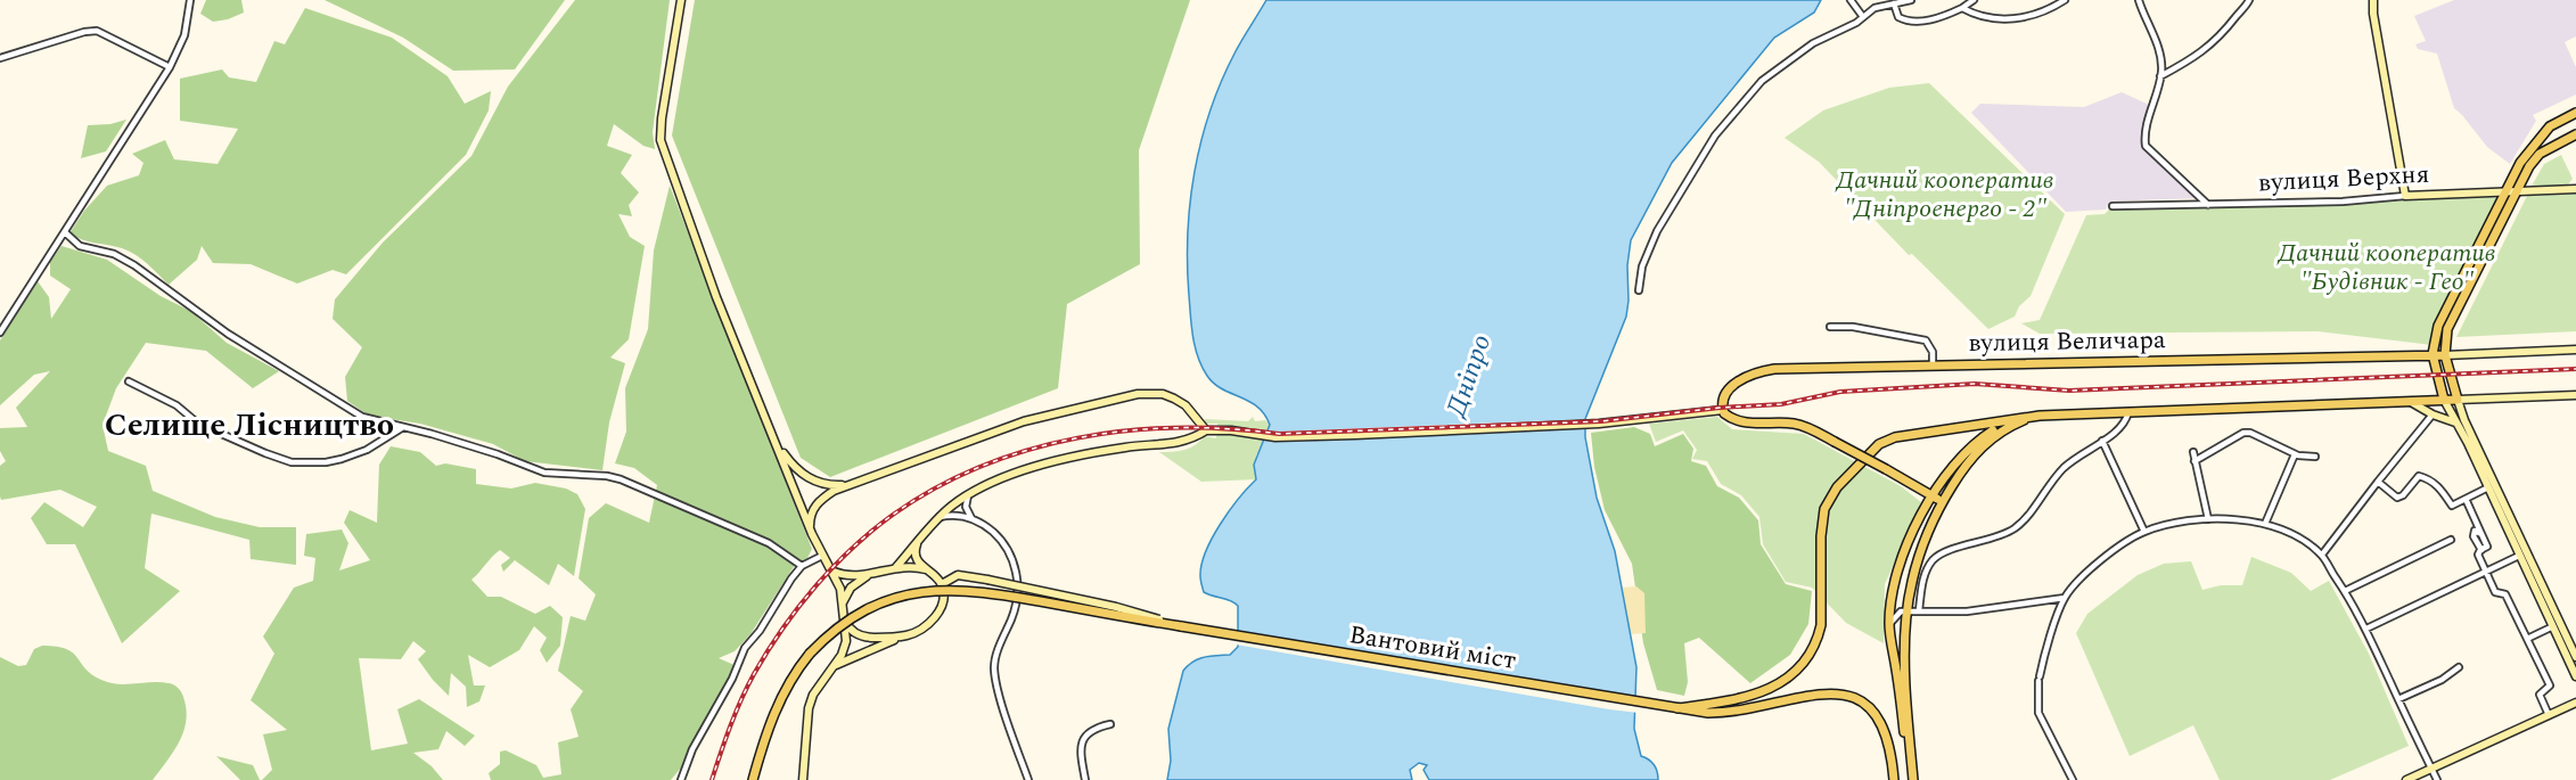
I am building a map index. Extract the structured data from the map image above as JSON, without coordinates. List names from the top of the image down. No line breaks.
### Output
{"streets":{"main road":["вулиця Верхня","вулиця Величара","Вантовий міст"]},"districts":["Селище Лісництво"],"water":["Дніпро"],"parks":["Дачний кооператив \"Дніпроенерго - 2\"","Дачний кооператив \"Будівник - Гео\""]}
